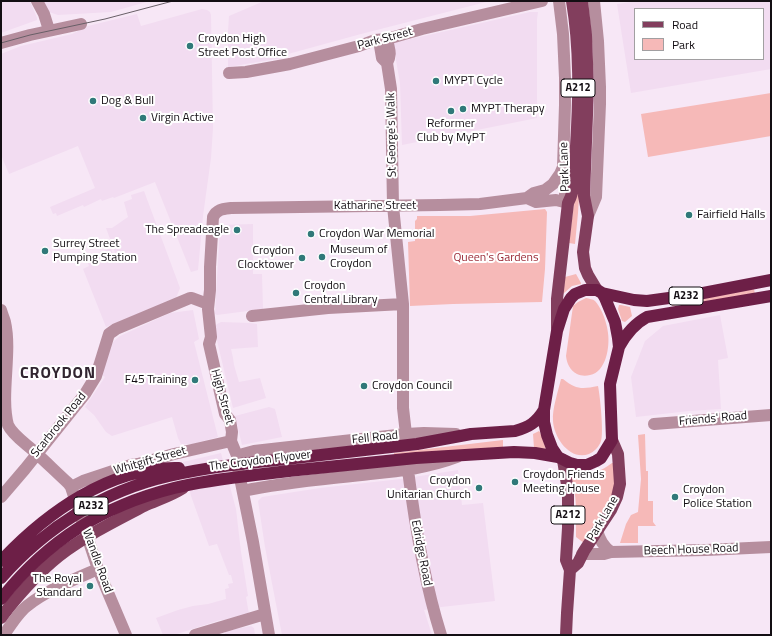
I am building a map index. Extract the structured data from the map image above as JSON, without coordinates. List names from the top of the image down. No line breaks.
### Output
{"streets":{"highway":["A232","The Croydon Flyover"],"main road":["A212","Park Lane"],"street":["Park Street","St George's Walk","Katharine Street","High Street","Friends' Road","Scarbrook Road","Fell Road","Whitgift Street","Beech House Road","Edridge Road","Wandle Road"]},"crossings":[["Park Street","St George's Walk"],["A212","Park Lane"],["A212","Katharine Street"],["A212","A232"],["St George's Walk","Katharine Street"],["St George's Walk","Fell Road"],["Park Lane","Katharine Street"],["Park Lane","The Croydon Flyover"],["Park Lane","Beech House Road"],["Katharine Street","High Street"],["Katharine Street","Fell Road"],["High Street","Scarbrook Road"],["High Street","Fell Road"],["High Street","Whitgift Street"],["Scarbrook Road","Wandle Road"],["Whitgift Street","Wandle Road"]],"districts":["CROYDON"],"parks":["Queen's Gardens"],"places":["Croydon High Street Post Office","MYPT Cycle","Dog & Bull","MYPT Therapy","Reformer Club by MyPT","Virgin Active","Fairfield Halls","The Spreadeagle","Croydon War Memorial","Surrey Street Pumping Station","Museum of Croydon","Croydon Clocktower","Croydon Central Library","F45 Training","Croydon Council","Croydon Friends Meeting House","Croydon Unitarian Church","Croydon Police Station","The Royal Standard"],"legend":["Road","Park"]}
